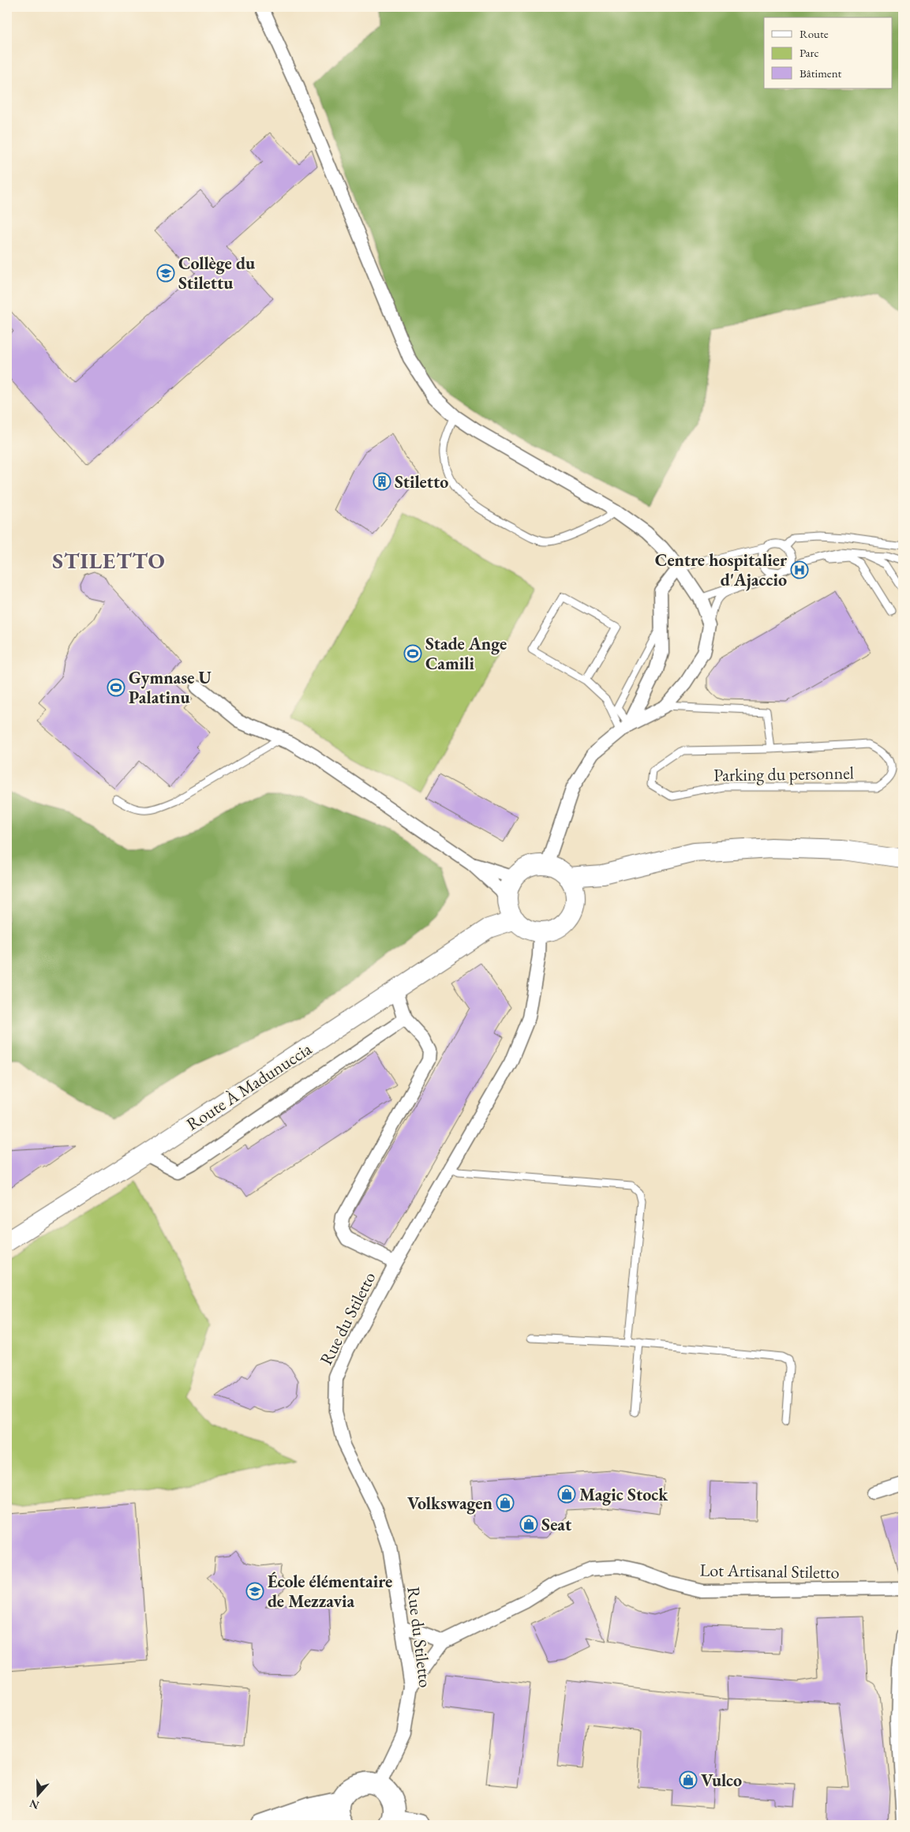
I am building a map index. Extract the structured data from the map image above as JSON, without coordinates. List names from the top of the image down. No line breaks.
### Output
{"streets":{"main road":["Route À Madunuccia"],"street":["Rue du Stiletto","Lot Artisanal Stiletto"],"lane":["Parking du personnel"]},"crossings":[["Route À Madunuccia","Rue du Stiletto"]],"districts":["STILETTO"],"places":{"school or university":["Collège du Stilettu","École élémentaire de Mezzavia"],"building":["Stiletto"],"hospital":["Centre hospitalier d'Ajaccio"],"sports":["Stade Ange Camili","Gymnase U Palatinu"],"shop":["Magic Stock","Volkswagen","Seat","Vulco"]},"legend":["Route","Parc","Bâtiment"],"north":"bottom"}
